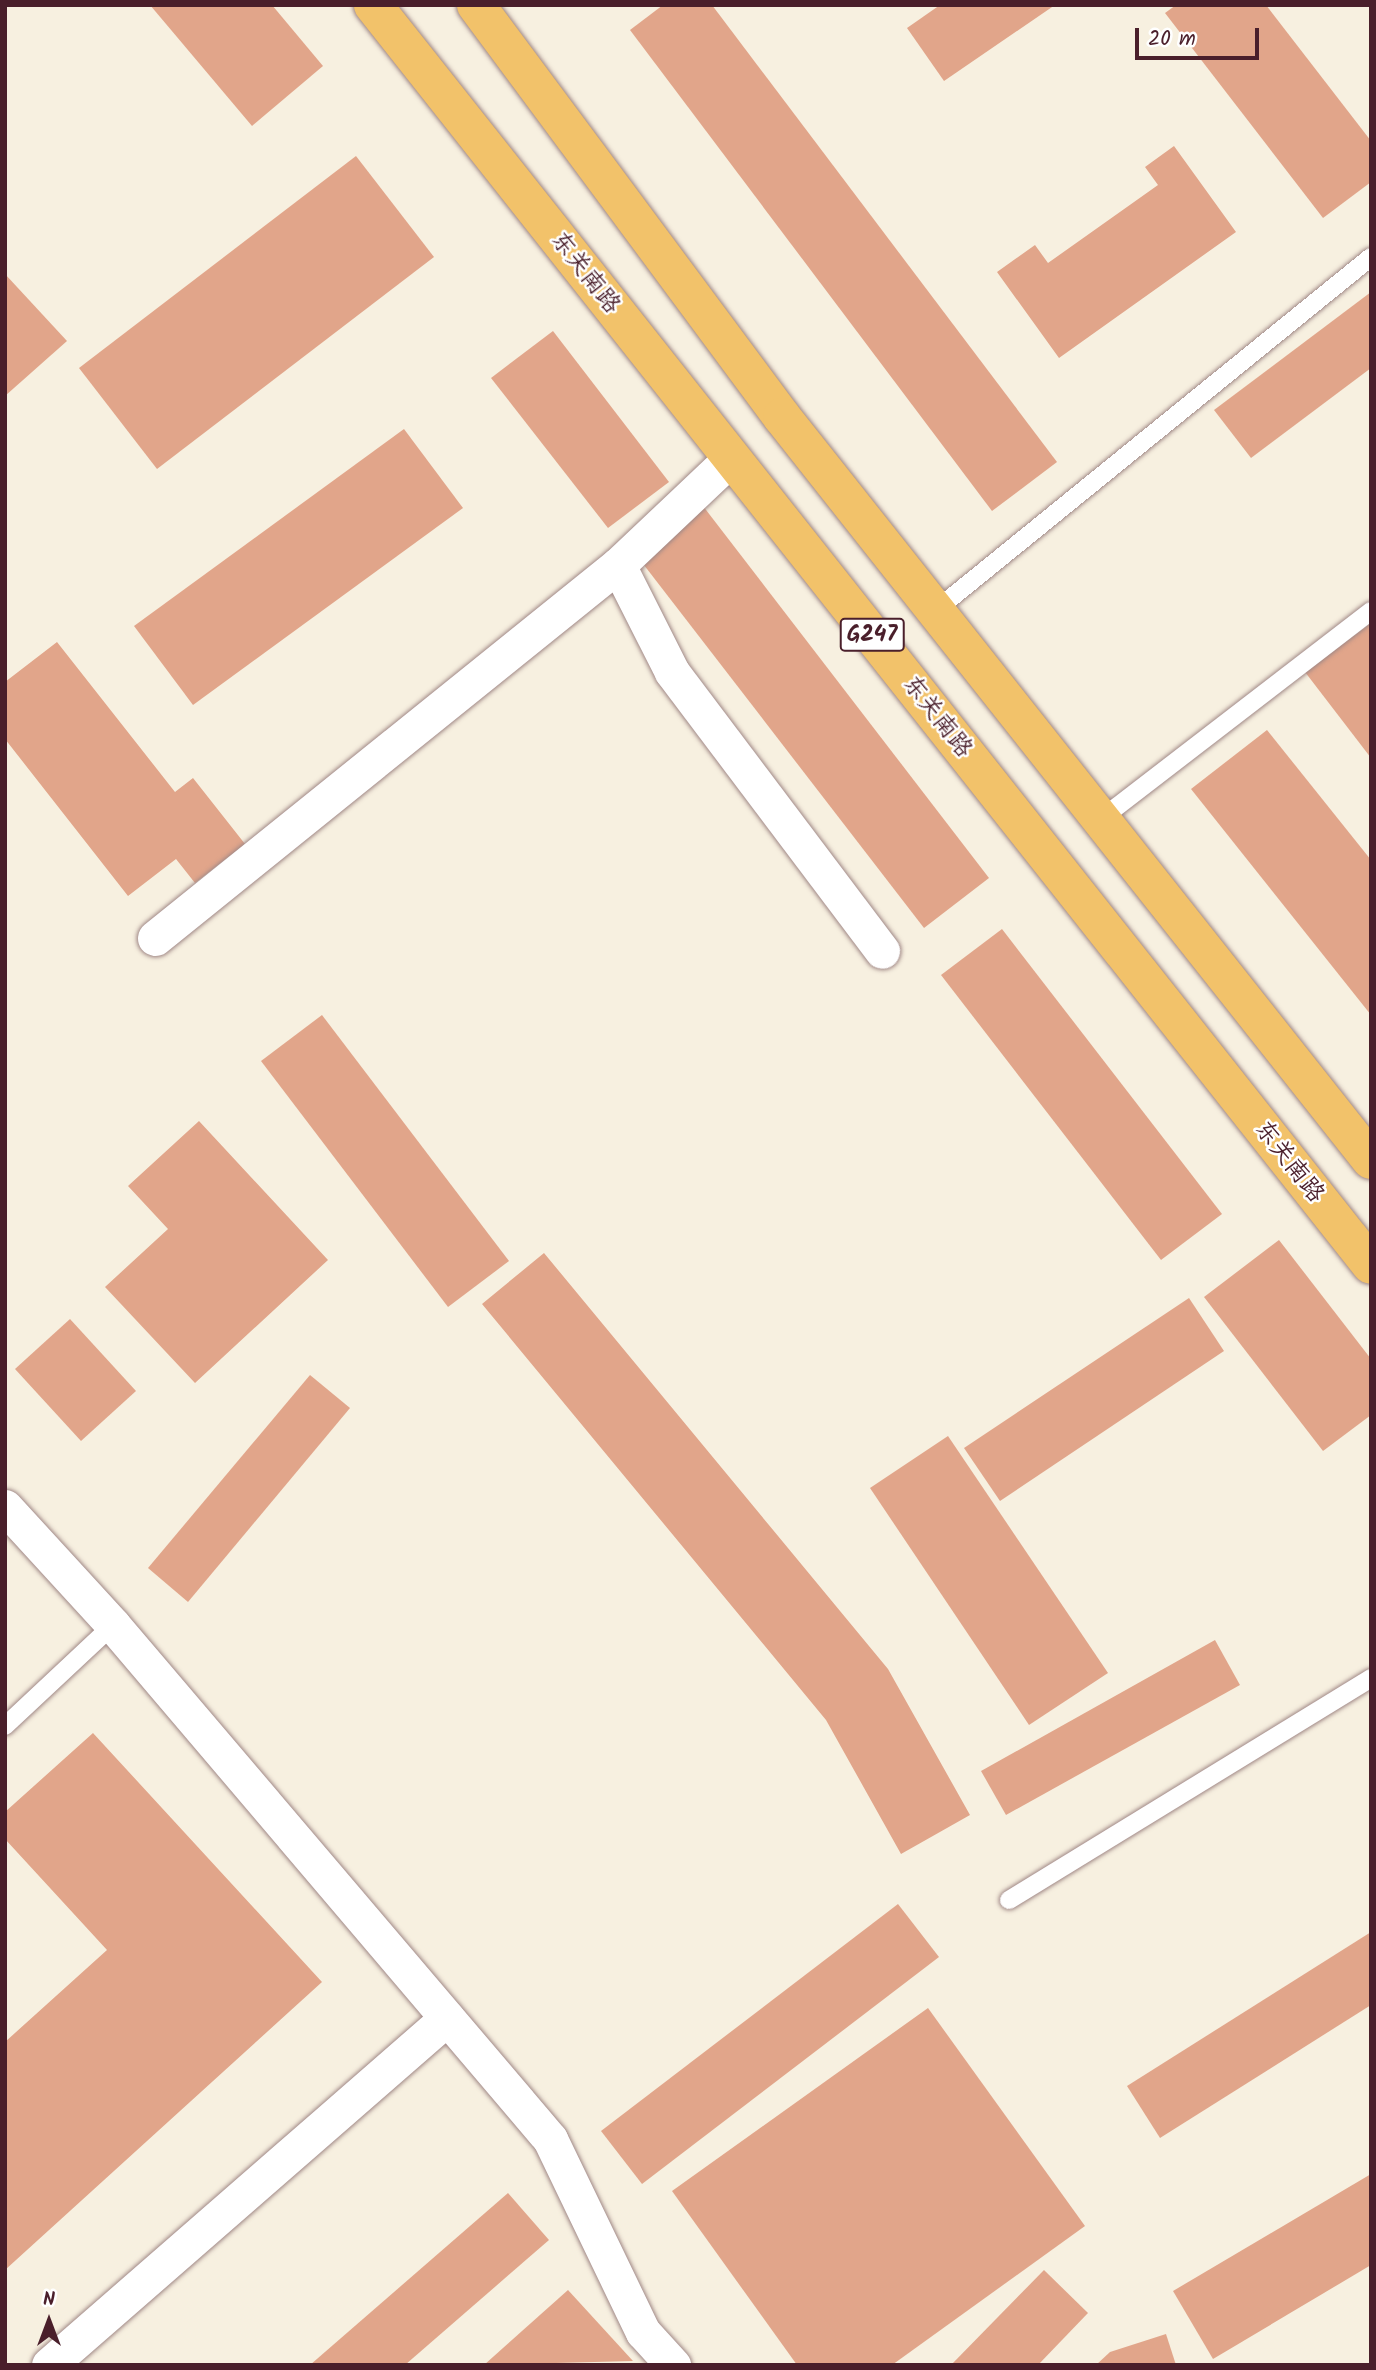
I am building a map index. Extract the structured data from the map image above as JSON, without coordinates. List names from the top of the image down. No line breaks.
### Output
{"streets":{"main road":["东关南路","G247"]},"scale_bar":"20 m","north":"top"}
